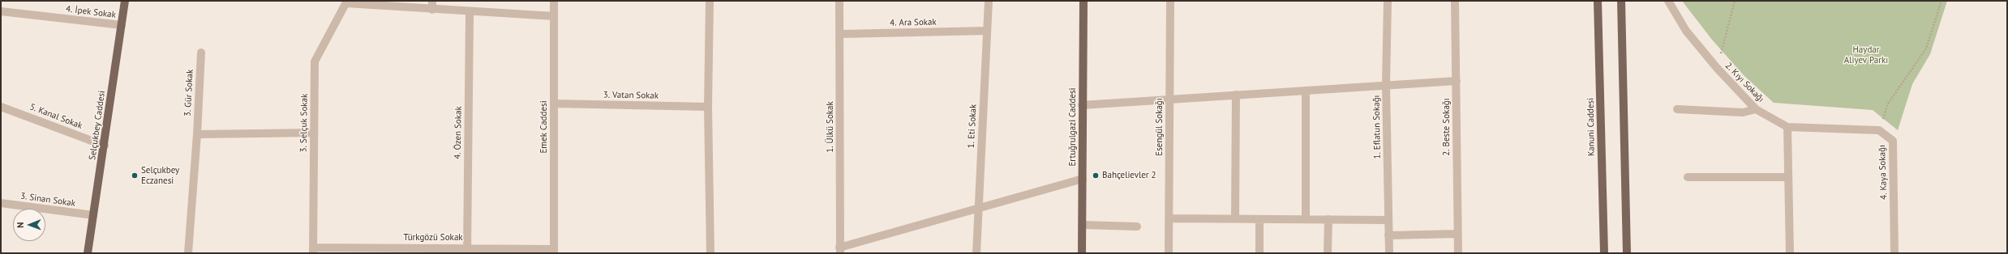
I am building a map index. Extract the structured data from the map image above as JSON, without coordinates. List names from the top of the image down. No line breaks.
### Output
{"streets":{"main road":["Selçukbey Caddesi","Ertuğrulgazi Caddesi","Kanuni Caddesi"],"street":["4. İpek Sokak","4. Ara Sokak","2. Kıyı Sokağı","3. Gür Sokak","3. Vatan Sokak","5. Kanal Sokak","3. Selçuk Sokak","1. Eti Sokak","Emek Caddesi","1. Ülkü Sokak","Esengül Sokağı","1. Eflatun Sokağı","2. Beste Sokağı","4. Özen Sokak","4. Kaya Sokağı","3. Sinan Sokak","Türkgözü Sokak"]},"crossings":[["4. İpek Sokak","Selçukbey Caddesi"],["4. Ara Sokak","1. Eti Sokak"],["4. Ara Sokak","1. Ülkü Sokak"],["3. Vatan Sokak","Emek Caddesi"],["5. Kanal Sokak","Selçukbey Caddesi"],["3. Selçuk Sokak","Türkgözü Sokak"],["Selçukbey Caddesi","3. Sinan Sokak"],["Emek Caddesi","Türkgözü Sokak"],["4. Özen Sokak","Türkgözü Sokak"]],"parks":["Haydar Aliyev Parkı"],"places":["Selçukbey Eczanesi","Bahçelievler 2"],"north":"left"}
